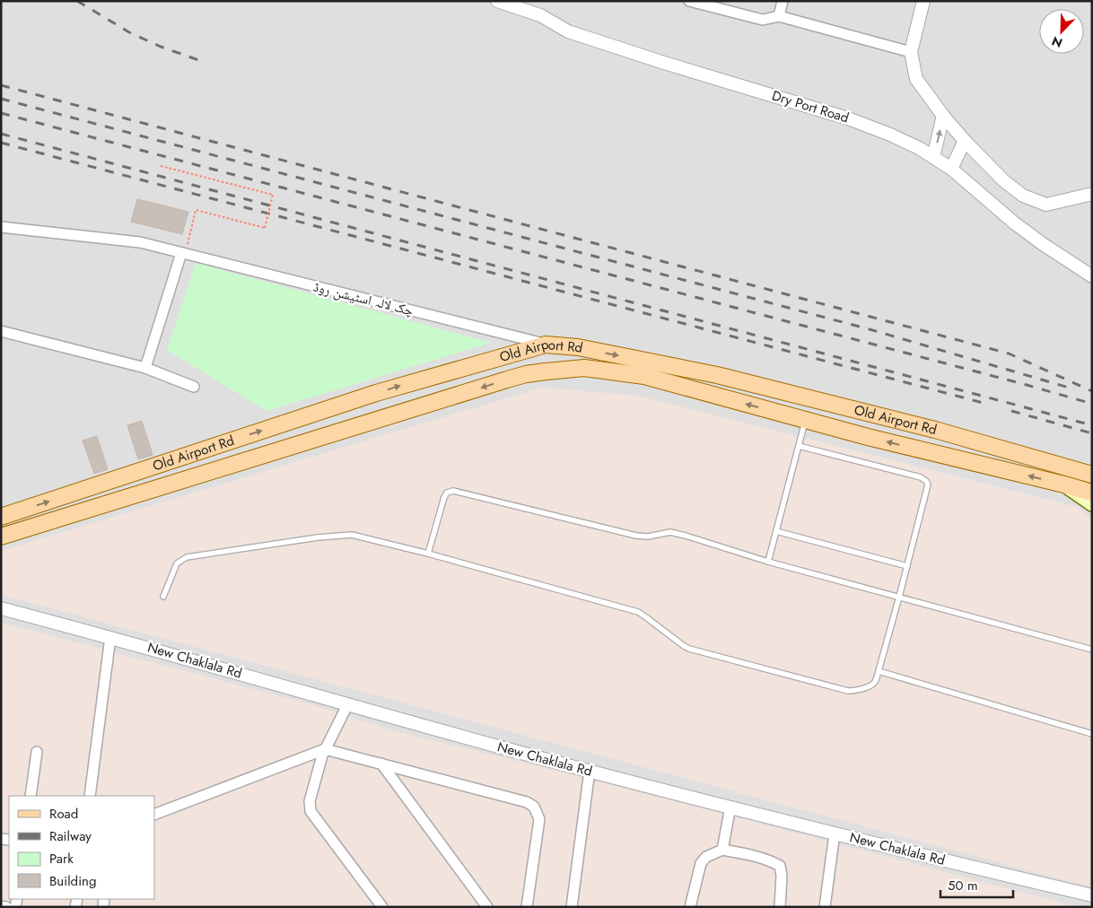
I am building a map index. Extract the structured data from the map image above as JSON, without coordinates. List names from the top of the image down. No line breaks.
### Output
{"streets":{"main road":["Old Airport Rd"],"street":["Dry Port Road","چک لالہ اسٹیشن روڈ","New Chaklala Rd"]},"crossings":[["چک لالہ اسٹیشن روڈ","Old Airport Rd"]],"legend":["Road","Railway","Park","Building"],"scale_bar":"50 m","north":"bottom left"}
